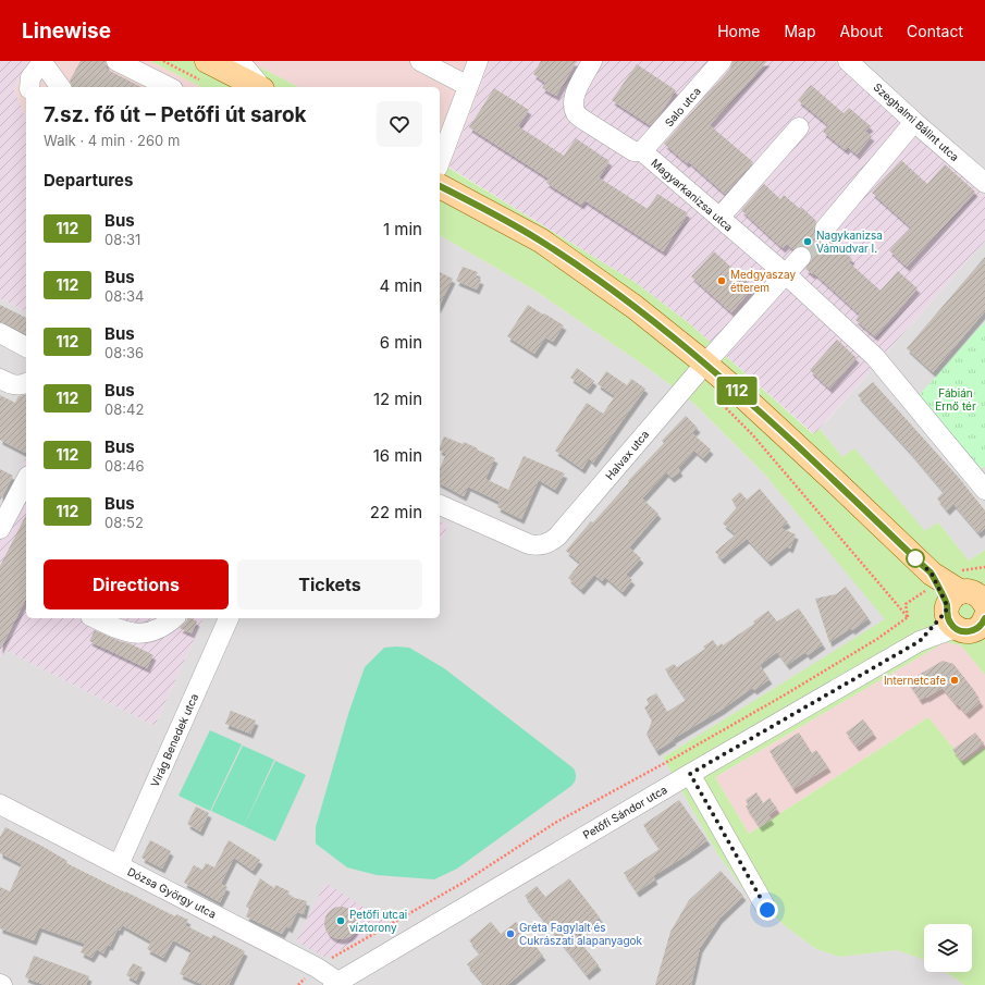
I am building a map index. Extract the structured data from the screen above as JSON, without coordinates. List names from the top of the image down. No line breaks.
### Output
{"streets":{"street":["Salo utca","Szeghalmi Bálint utca","Magyarkanizsa utca","Halvax utca","Virág Benedek utca","Petőfi Sándor utca","Dózsa György utca"]},"crossings":[["Salo utca","Magyarkanizsa utca"],["Magyarkanizsa utca","Halvax utca"],["Virág Benedek utca","Dózsa György utca"],["Petőfi Sándor utca","Dózsa György utca"]],"parks":["Fábián Ernő tér"],"places":["Nagykanizsa Vámudvar I.","Medgyaszay étterem","Internetcafe","Petőfi utcai víztorony","Gréta Fagylalt és Cukrászati alapanyagok"],"lines":["bus line 112"],"page":{"header":"Linewise","nav":["Home","Map","About","Contact"],"on_map":"112","heading":[["7.sz. fő út – Petőfi út sarok","Walk · 4 min · 260 m"],"Departures"],"list":[{"mark":"112","name":"Bus","note":"08:31","value":"1 min"},{"mark":"112","name":"Bus","note":"08:34","value":"4 min"},{"mark":"112","name":"Bus","note":"08:36","value":"6 min"},{"mark":"112","name":"Bus","note":"08:42","value":"12 min"},{"mark":"112","name":"Bus","note":"08:46","value":"16 min"},{"mark":"112","name":"Bus","note":"08:52","value":"22 min"}],"buttons":["Directions","Tickets"]}}
